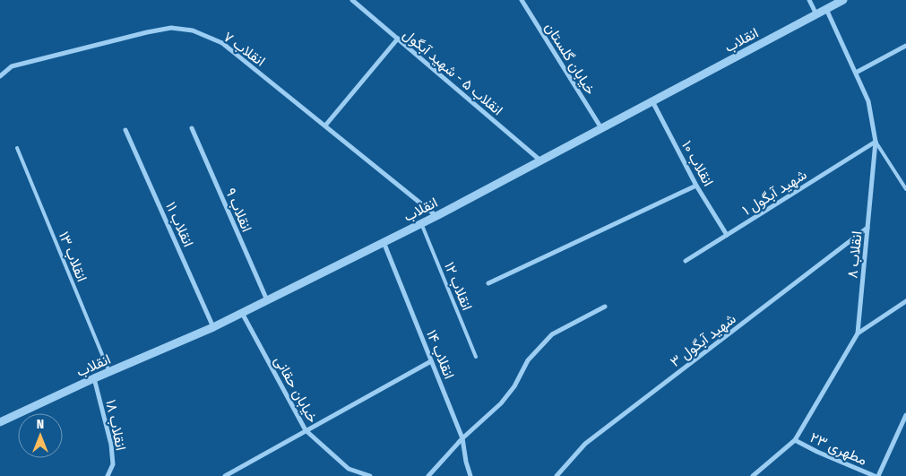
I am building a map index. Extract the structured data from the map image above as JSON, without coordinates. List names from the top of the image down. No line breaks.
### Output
{"streets":{"street":["انقلاب","انقلاب ۷","خیابان گلستان","انقلاب ۵ - شهید آبگول","انقلاب ۱۰","شهید آبگول ۱","انقلاب ۹","انقلاب ۱۱","انقلاب ۸","شهید آبگول ۳","انقلاب ۱۴","خیابان حقانی","انقلاب ۱۸","مطهری ۲۳"],"lane":["انقلاب ۱۳","انقلاب ۱۲"]},"crossings":[["انقلاب","انقلاب ۷"],["انقلاب","خیابان گلستان"],["انقلاب","انقلاب ۵ - شهید آبگول"],["انقلاب","انقلاب ۱۰"],["انقلاب","انقلاب ۹"],["انقلاب","انقلاب ۱۱"],["انقلاب","انقلاب ۸"],["انقلاب","انقلاب ۱۳"],["انقلاب","انقلاب ۱۲"],["انقلاب","انقلاب ۱۴"],["انقلاب","خیابان حقانی"],["انقلاب","انقلاب ۱۸"],["انقلاب ۱۰","شهید آبگول ۱"],["شهید آبگول ۱","انقلاب ۸"],["انقلاب ۸","شهید آبگول ۳"],["انقلاب ۸","مطهری ۲۳"]],"north":"top"}
